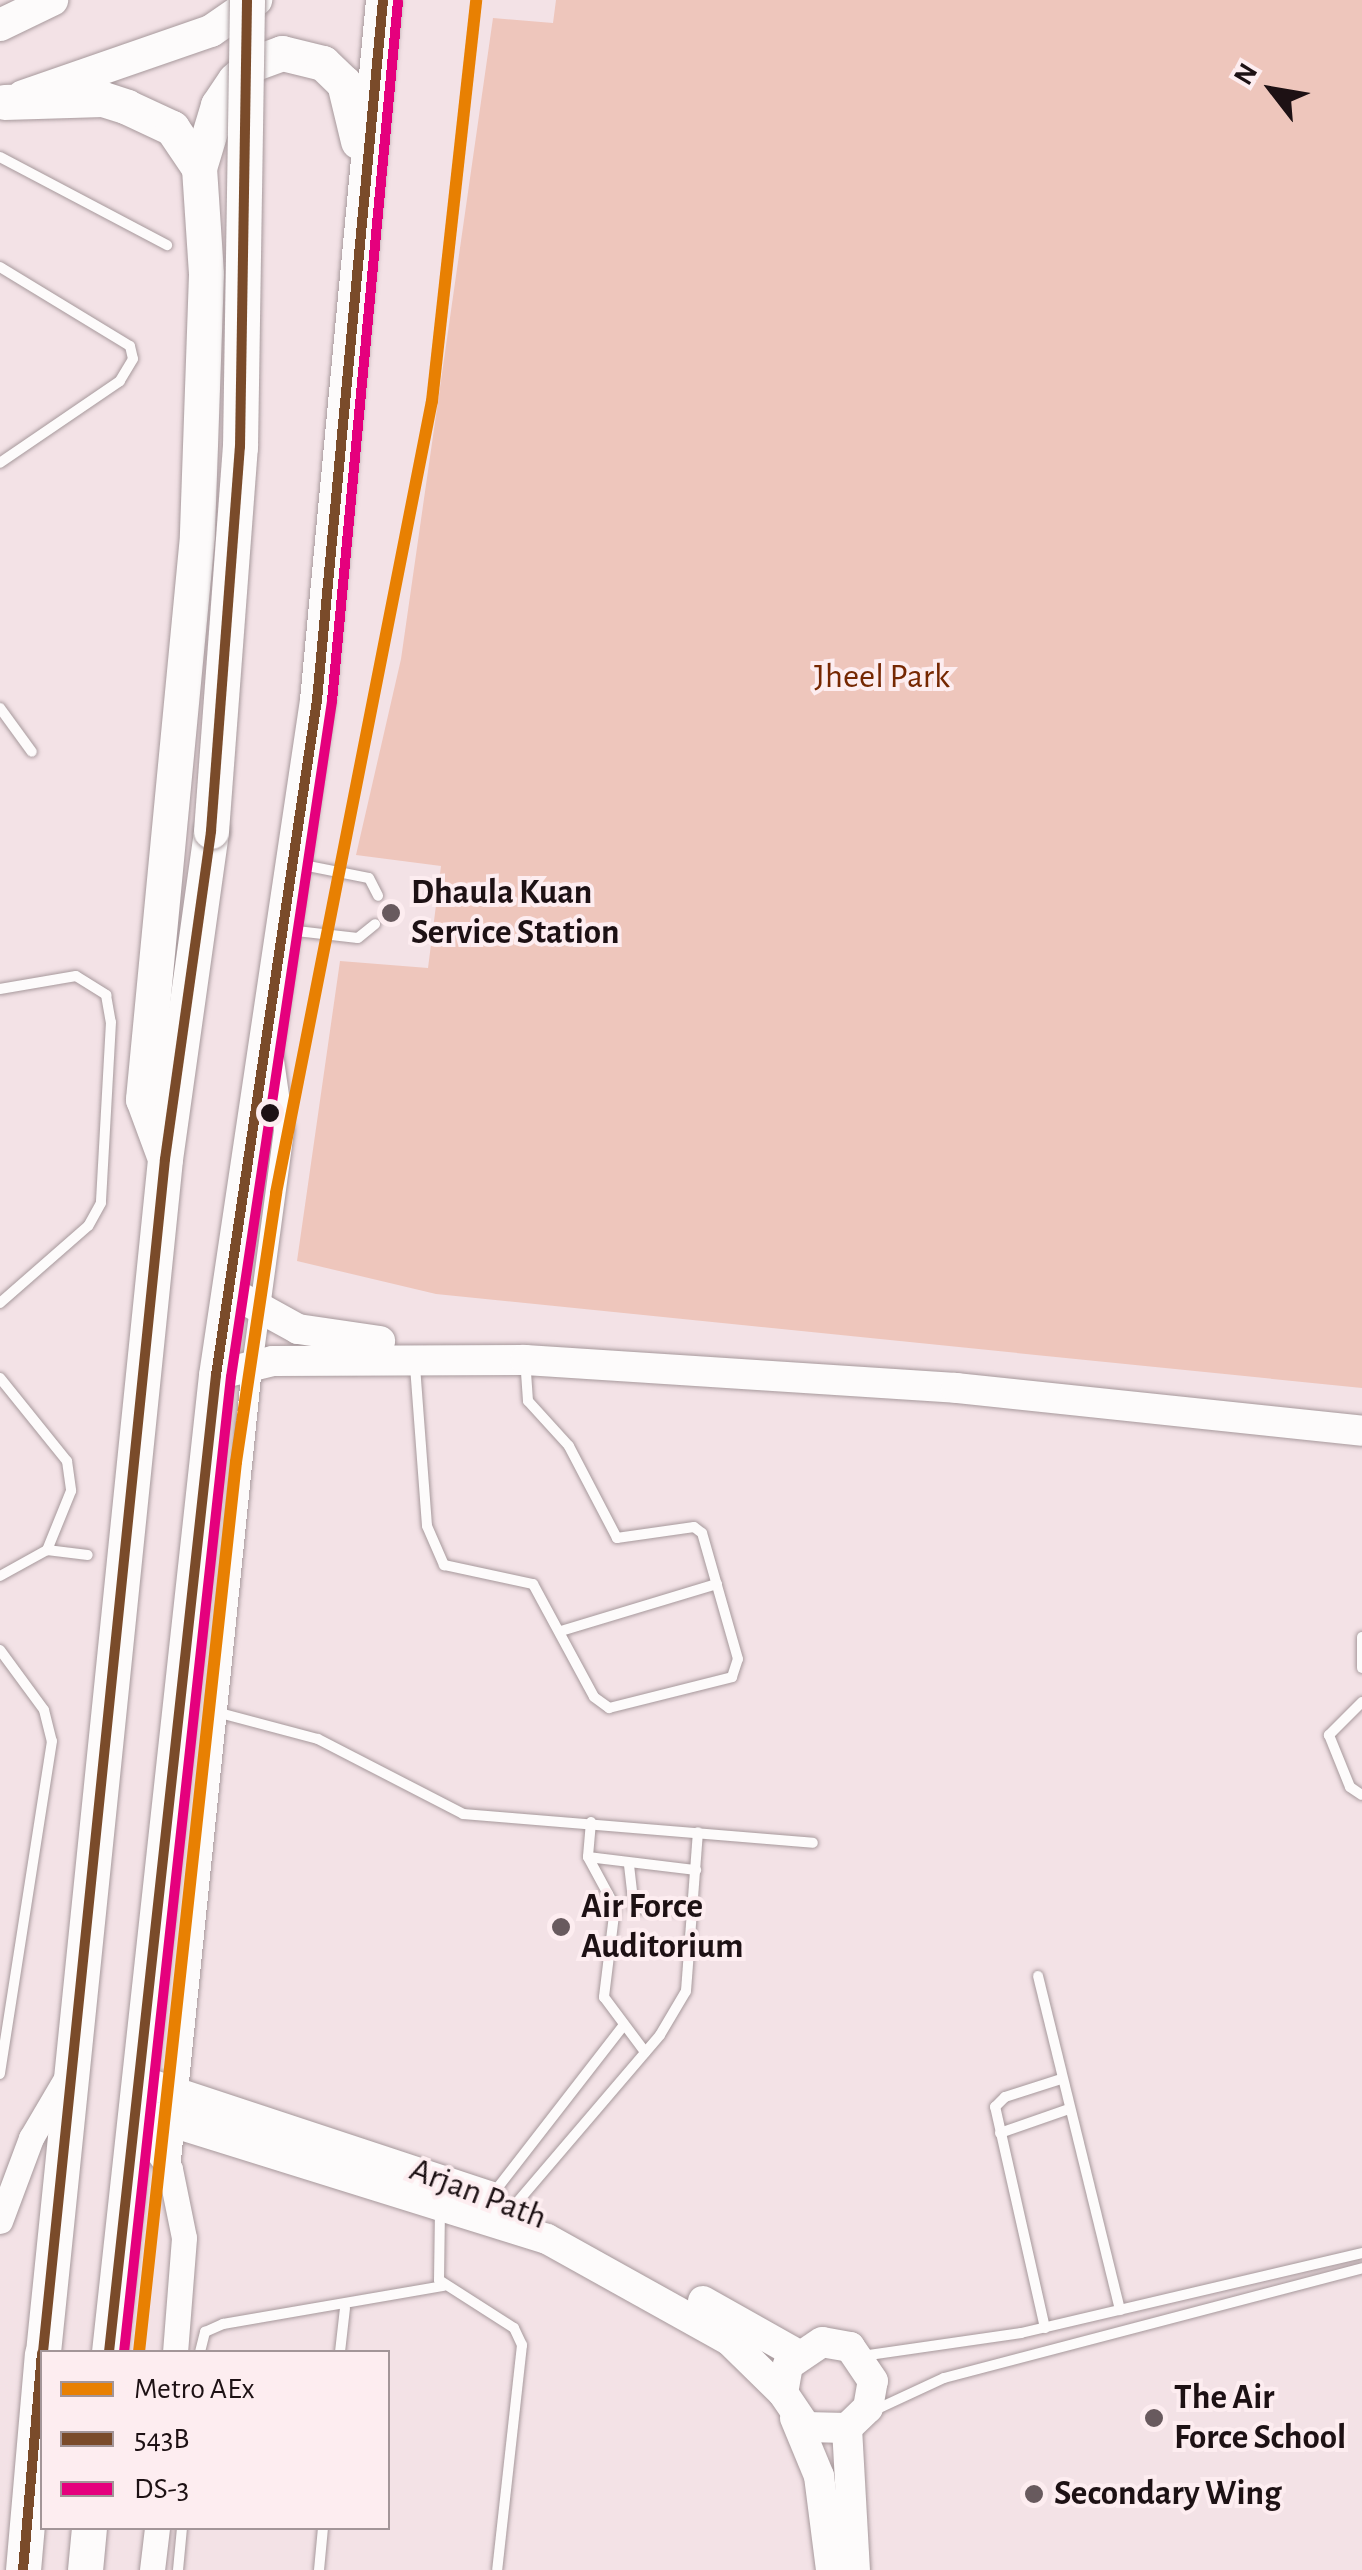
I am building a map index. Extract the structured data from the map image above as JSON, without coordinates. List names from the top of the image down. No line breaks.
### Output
{"streets":{"main road":["Arjan Path"]},"parks":["Jheel Park"],"places":["Dhaula Kuan Service Station","Air Force Auditorium","The Air Force School","Secondary Wing"],"lines":["metro line AEx","transit line 543B","transit line DS-3"],"legend":["Metro AEx","543B","DS-3"],"north":"top left"}
